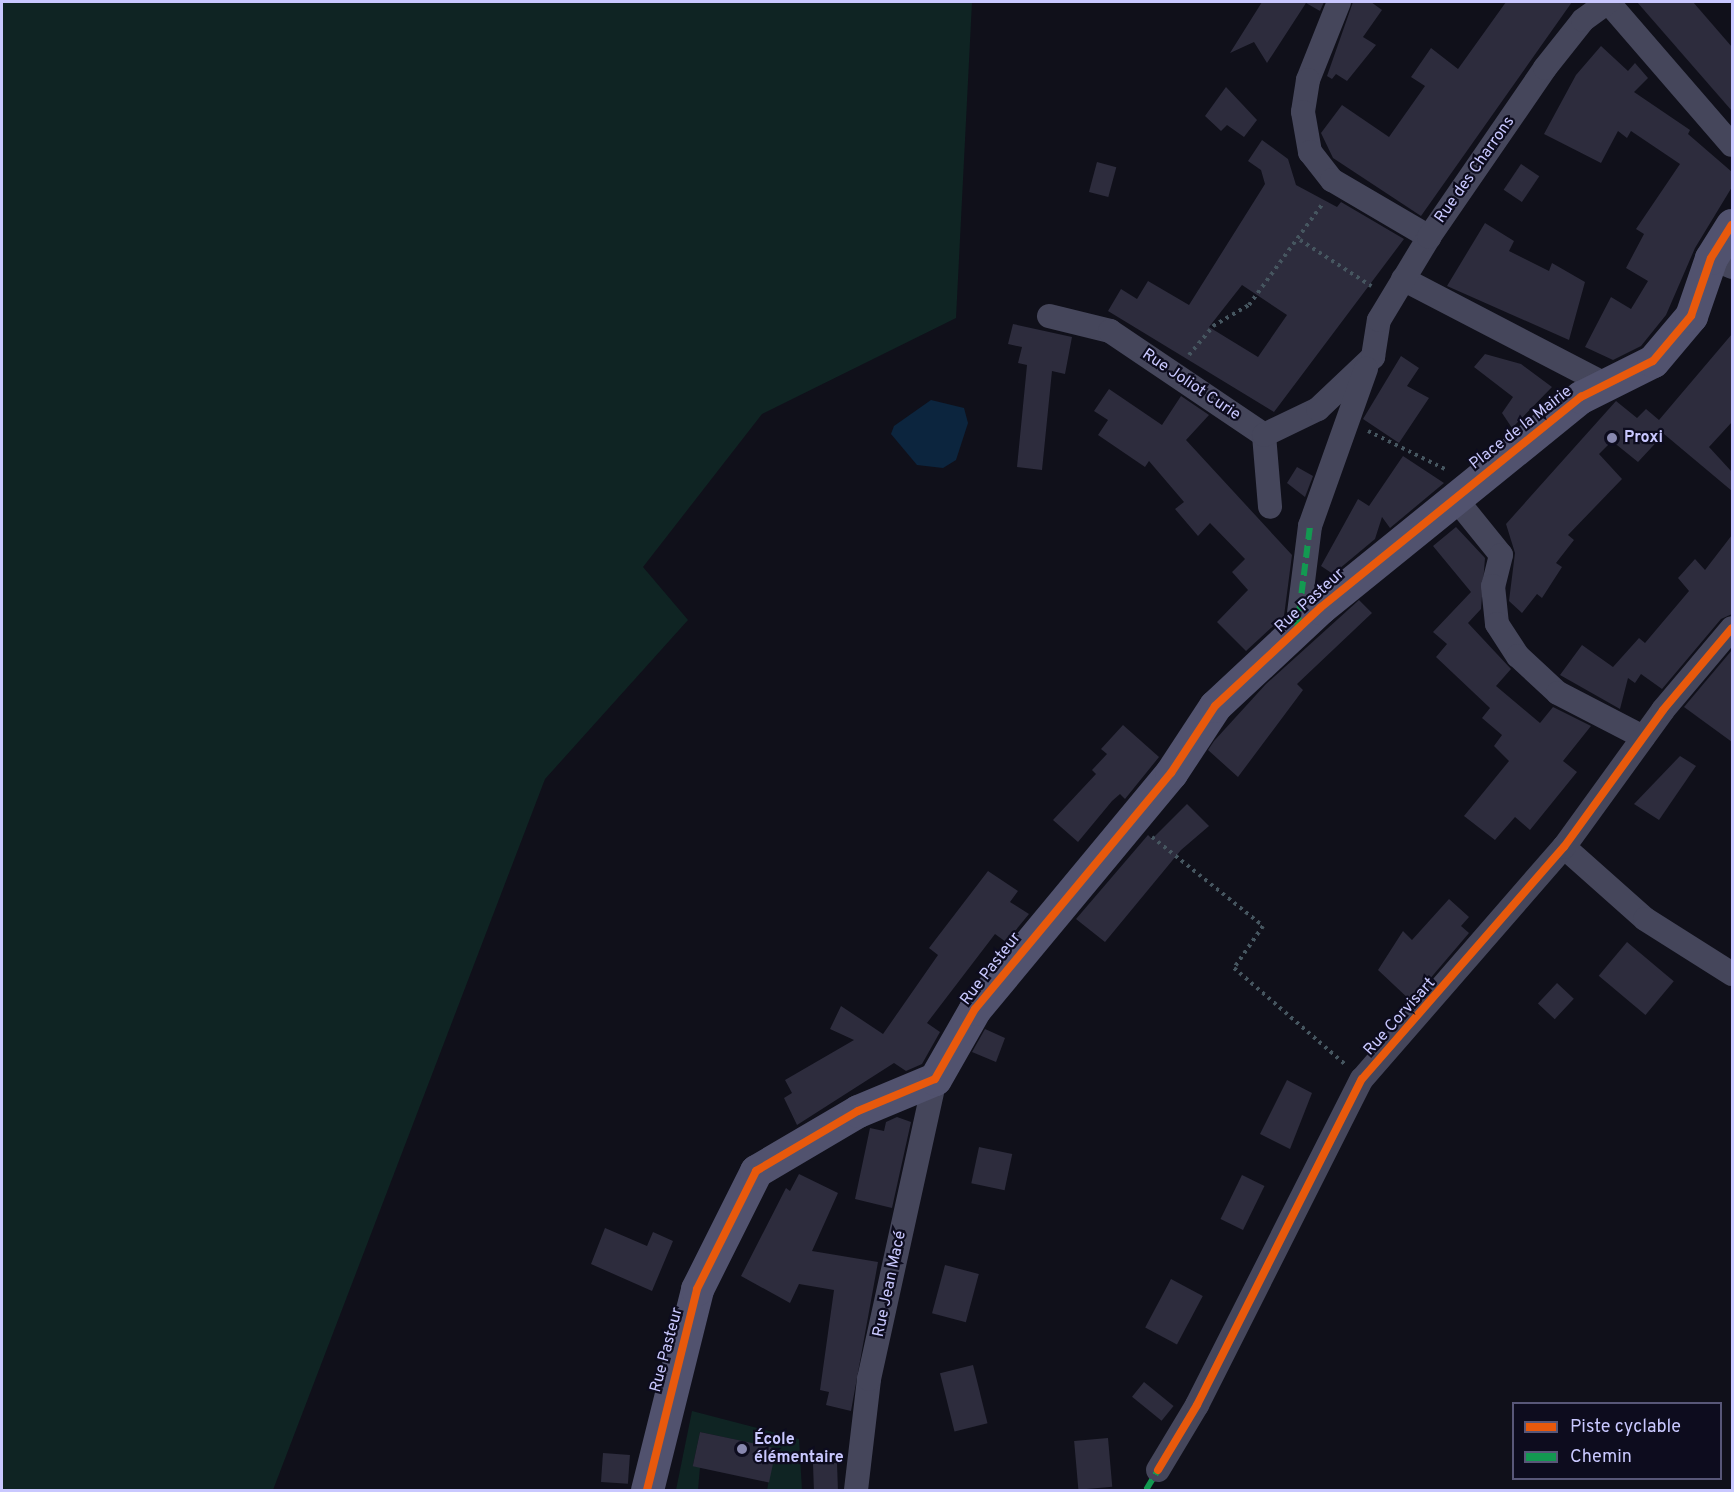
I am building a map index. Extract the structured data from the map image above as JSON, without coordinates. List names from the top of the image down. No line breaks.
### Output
{"streets":{"street":["Rue des Charrons","Rue Joliot Curie","Place de la Mairie","Rue Pasteur","Rue Corvisart","Rue Jean Macé"]},"crossings":[["Rue des Charrons","Rue Pasteur"],["Place de la Mairie","Rue Pasteur"],["Rue Pasteur","Rue Jean Macé"]],"places":["Proxi","École élémentaire"],"legend":["Piste cyclable","Chemin"]}
